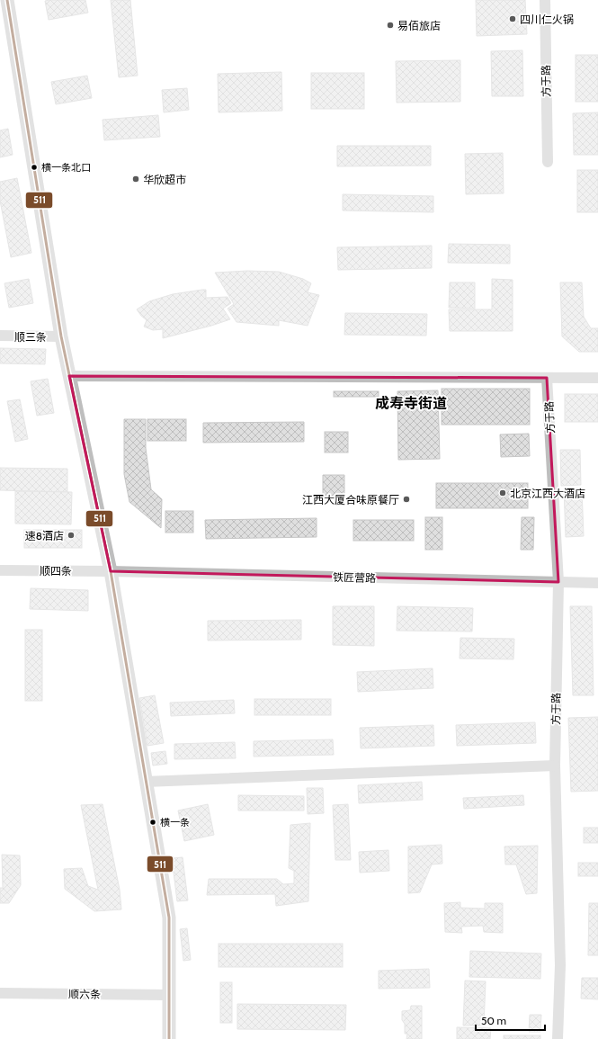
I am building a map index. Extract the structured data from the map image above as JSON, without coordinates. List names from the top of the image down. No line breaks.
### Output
{"streets":{"street":["方于路","顺三条","顺四条","铁匠营路","顺六条"]},"crossings":[["方于路","铁匠营路"],["顺四条","铁匠营路"]],"districts":["成寿寺街道"],"places":["四川仁火锅","易佰旅店","横一条北口","华欣超市","北京江西大酒店","江西大厦合味原餐厅","速8酒店","横一条"],"lines":["transit line 511"],"scale_bar":"50 m"}
